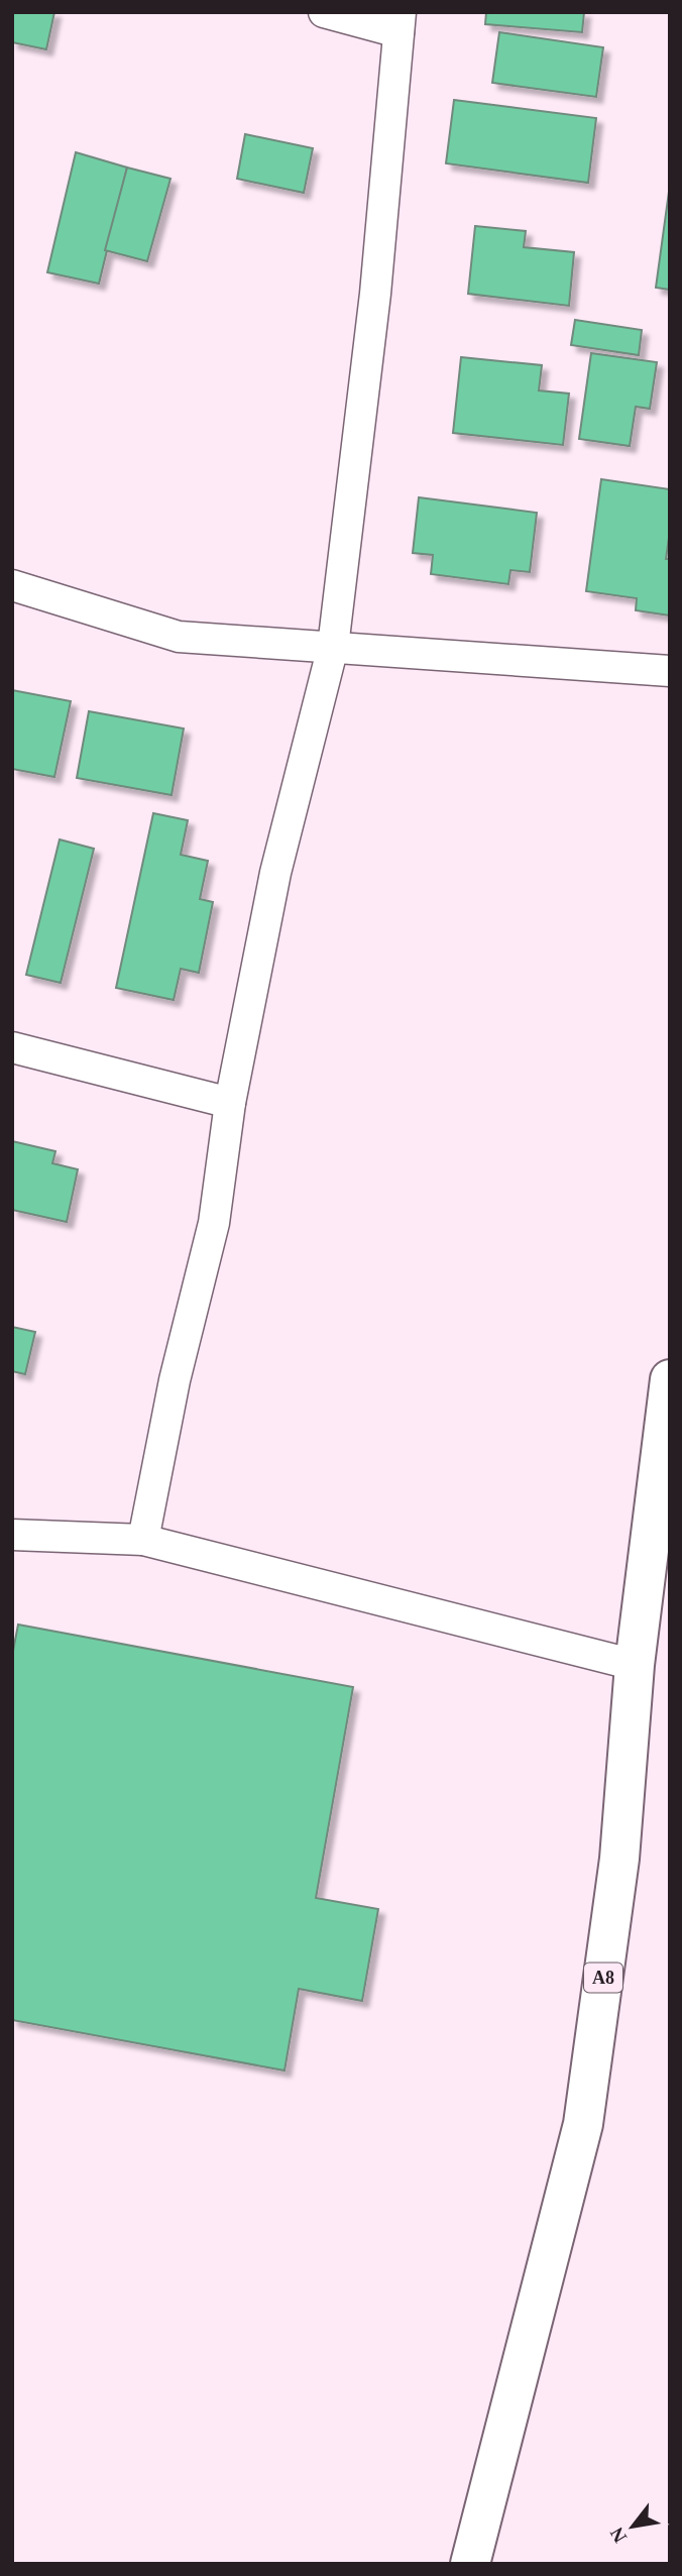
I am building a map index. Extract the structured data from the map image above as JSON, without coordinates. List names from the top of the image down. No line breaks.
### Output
{"streets":{"main road":["A8"]},"north":"bottom left"}
